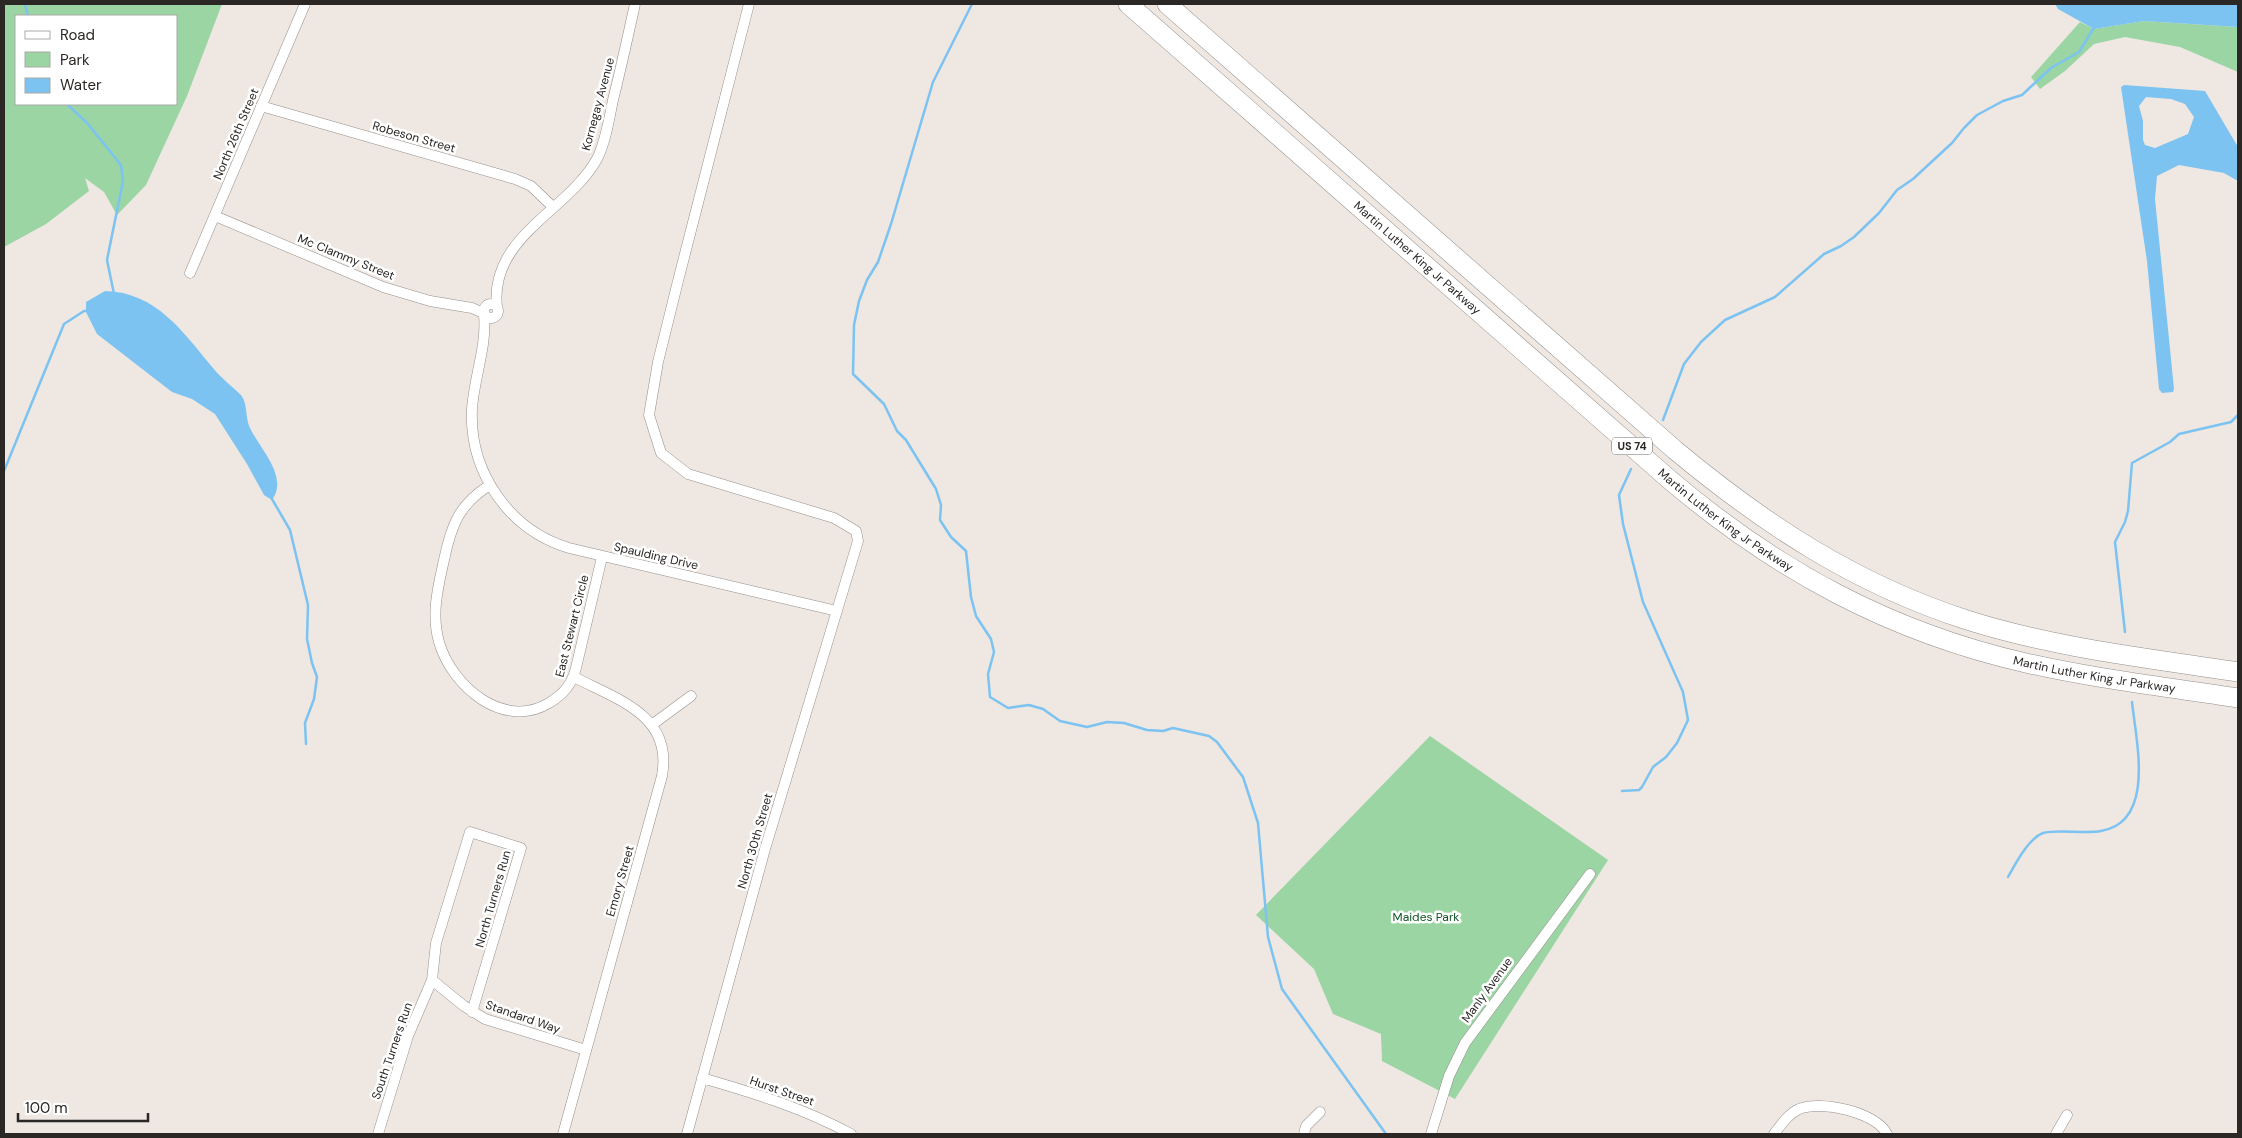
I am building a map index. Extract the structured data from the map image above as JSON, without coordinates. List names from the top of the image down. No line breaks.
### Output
{"streets":{"highway":["Martin Luther King Jr Parkway","US 74"],"street":["Kornegay Avenue","North 26th Street","Robeson Street","Mc Clammy Street","Spaulding Drive","East Stewart Circle","North 30th Street","Emory Street","North Turners Run","Manly Avenue","Standard Way","South Turners Run","Hurst Street"]},"crossings":[["Kornegay Avenue","Robeson Street"],["Kornegay Avenue","Mc Clammy Street"],["Kornegay Avenue","Spaulding Drive"],["Kornegay Avenue","East Stewart Circle"],["North 26th Street","Robeson Street"],["North 26th Street","Mc Clammy Street"],["Spaulding Drive","East Stewart Circle"],["Spaulding Drive","North 30th Street"],["East Stewart Circle","Emory Street"],["North 30th Street","Hurst Street"],["Emory Street","Standard Way"],["North Turners Run","Standard Way"],["North Turners Run","South Turners Run"],["Standard Way","South Turners Run"]],"parks":["Maides Park"],"legend":["Road","Park","Water"],"scale_bar":"100 m"}
